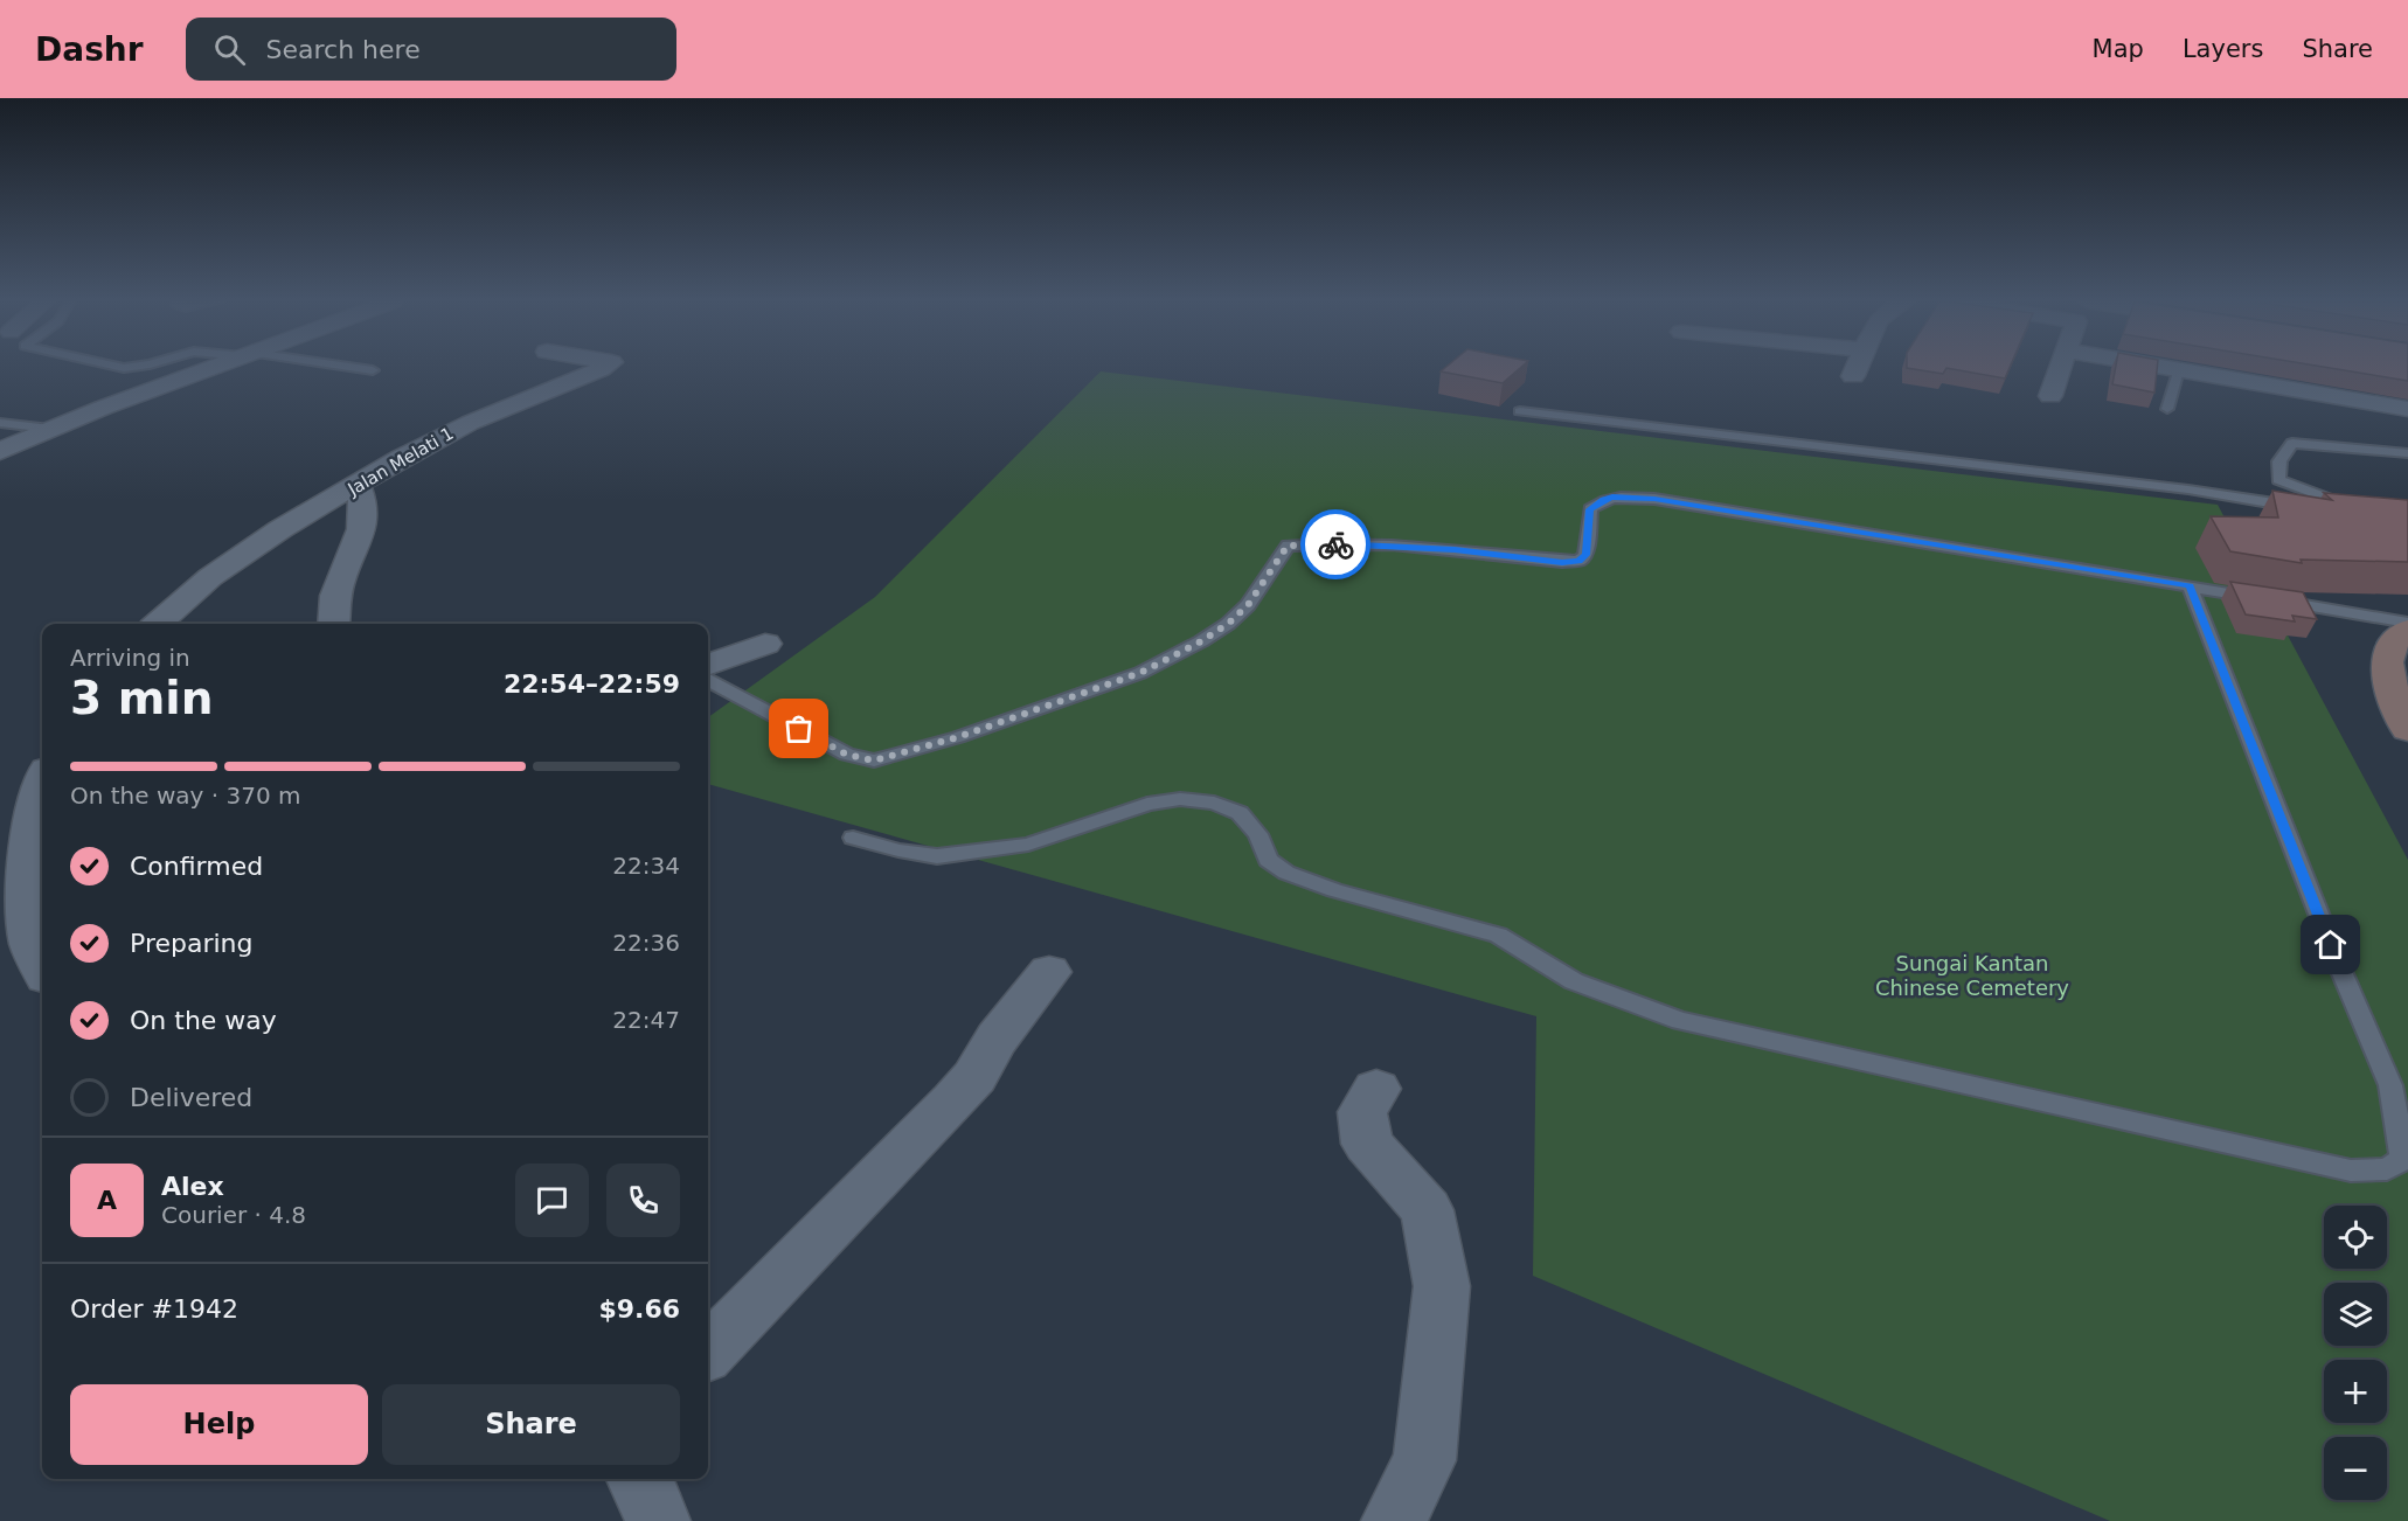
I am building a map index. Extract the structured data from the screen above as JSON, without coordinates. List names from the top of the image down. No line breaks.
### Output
{"streets":{"street":["Jalan Melati 1"]},"parks":["Sungai Kantan Chinese Cemetery"],"page":{"header":"Dashr","search":"Search here","nav":["Map","Layers","Share"],"heading":["3 min","Arriving in","22:54–22:59"],"panel":["Alex","Courier · 4.8","Order #1942","$9.66"],"bar":"On the way · 370 m","list":[["Confirmed","22:34"],["Preparing","22:36"],["On the way","22:47"],"Delivered"],"round":"A","map_buttons":["+","−"],"buttons":["Help","Share"]}}
